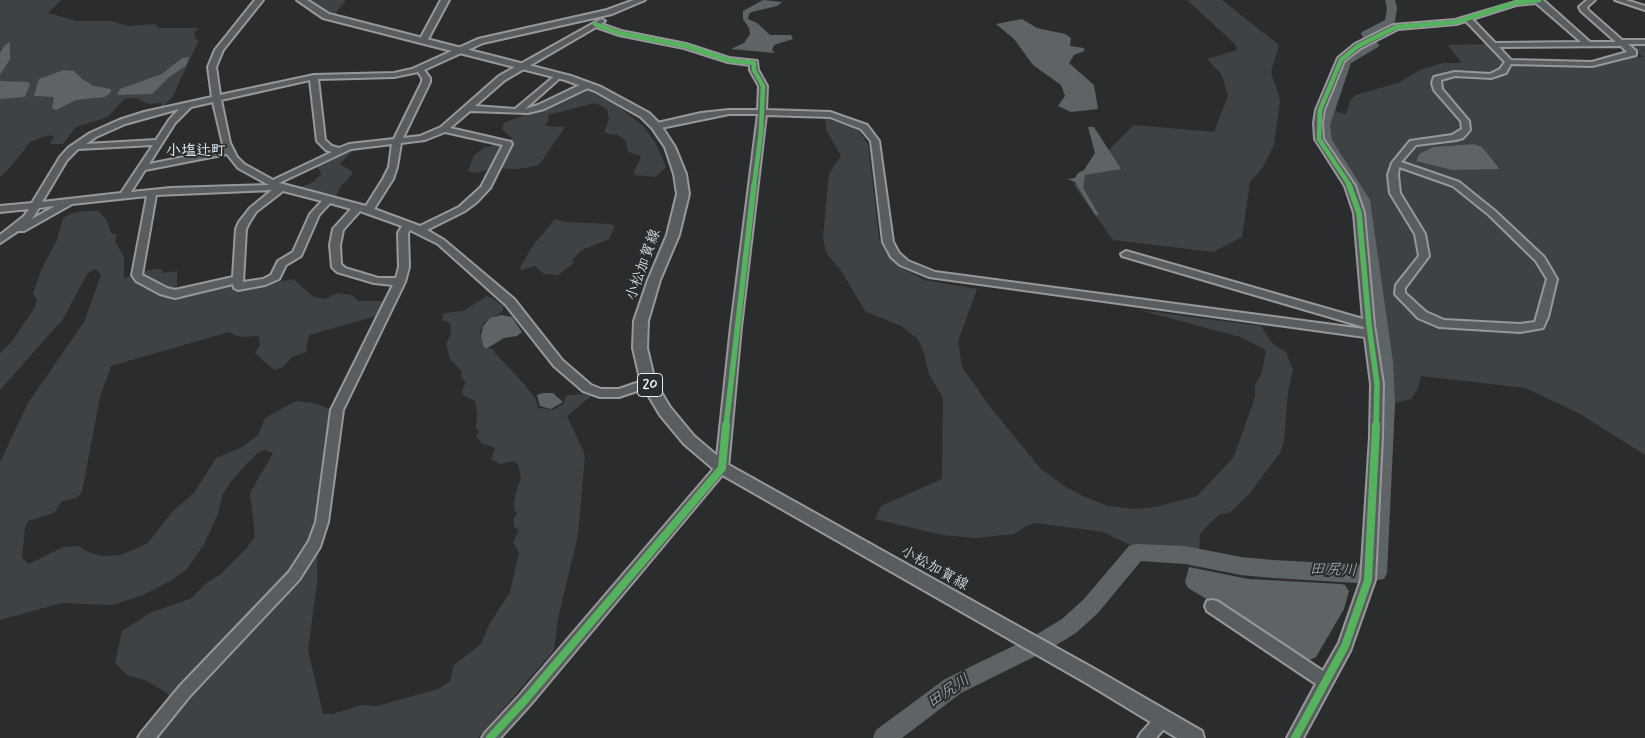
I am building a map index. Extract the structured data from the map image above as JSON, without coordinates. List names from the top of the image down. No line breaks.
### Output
{"streets":{"main road":["小松加賀線","20"]},"districts":["小塩辻町"],"water":["田尻川"]}
